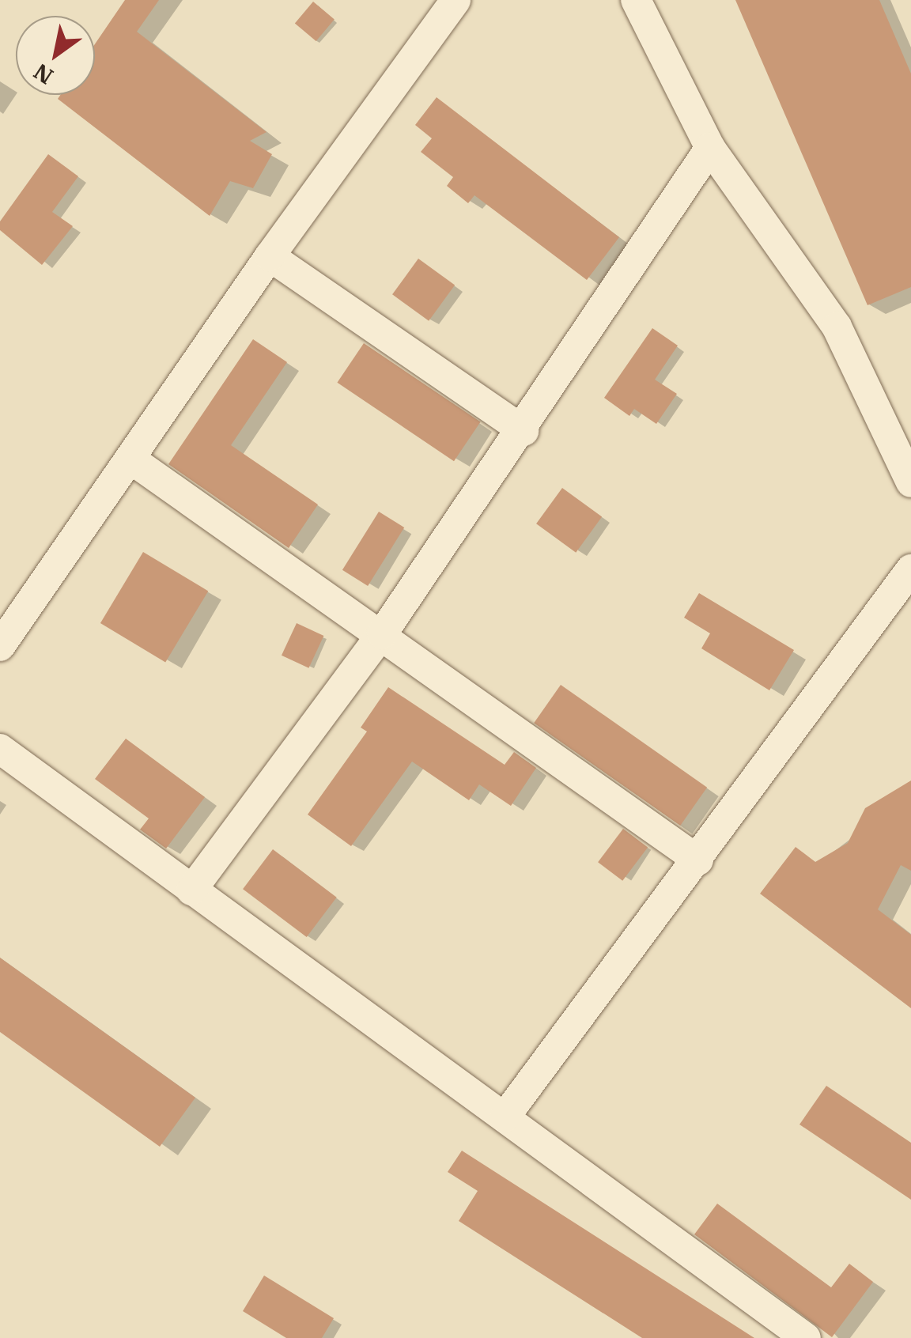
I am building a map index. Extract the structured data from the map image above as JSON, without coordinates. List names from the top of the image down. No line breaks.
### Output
{"north":"bottom left"}
